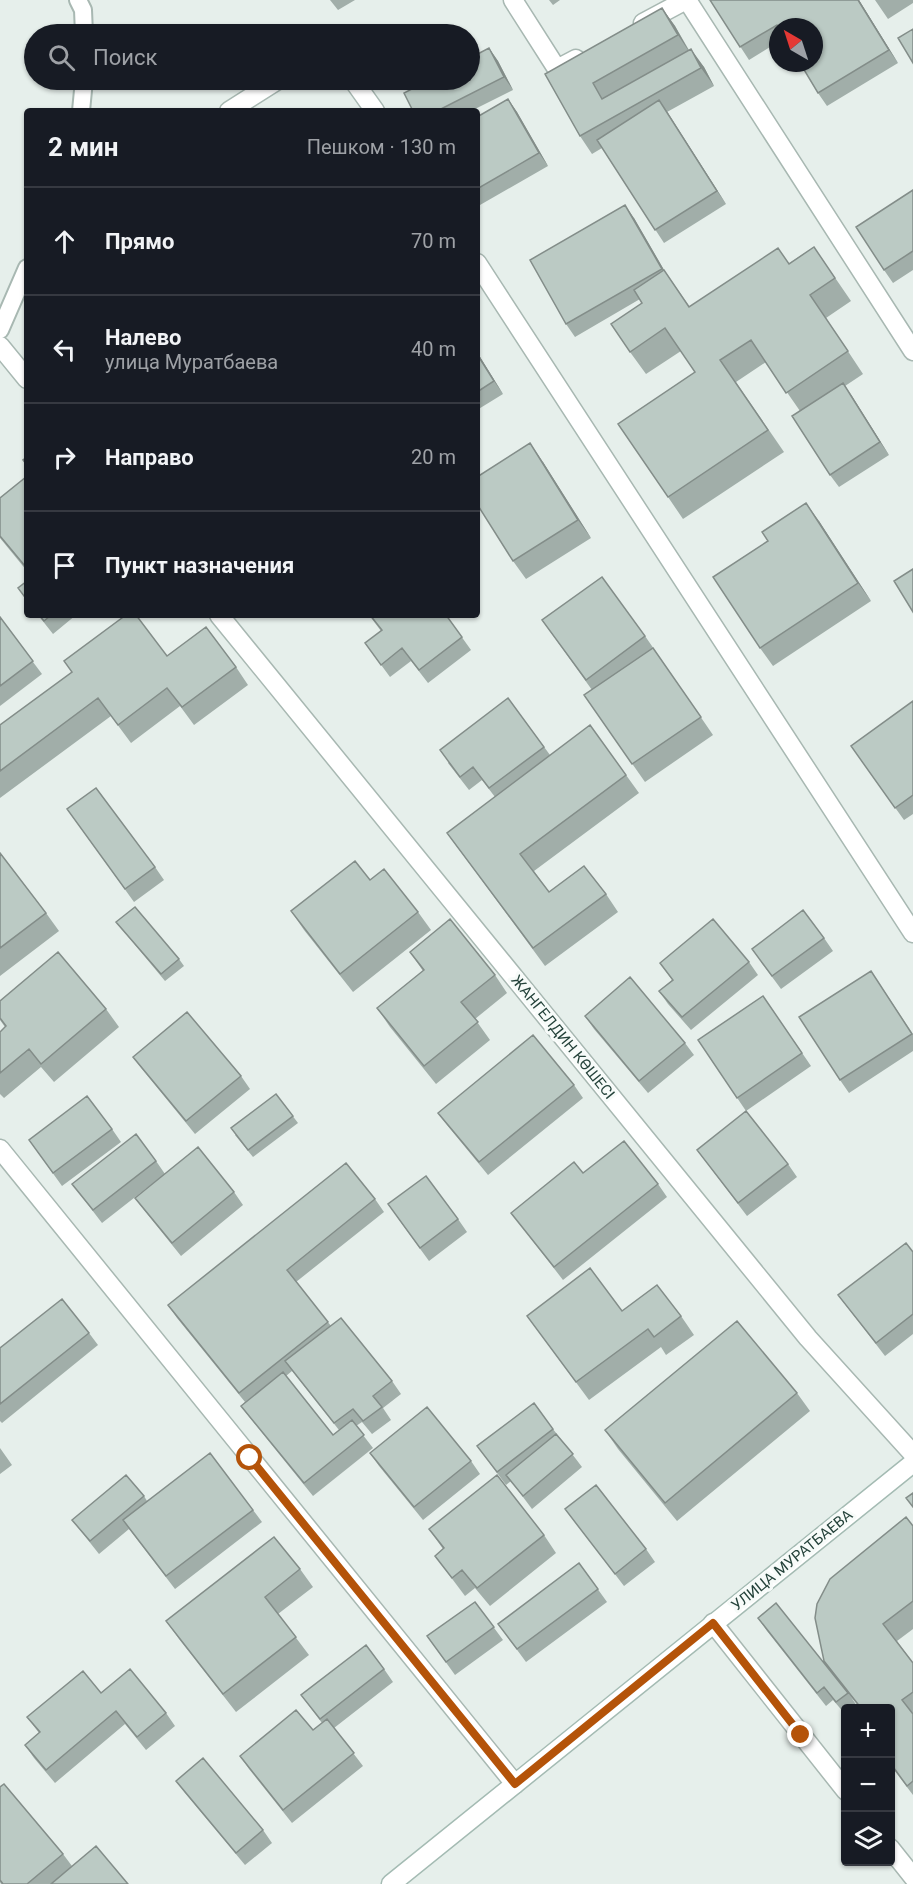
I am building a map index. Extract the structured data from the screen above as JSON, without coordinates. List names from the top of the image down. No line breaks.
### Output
{"streets":{"street":["ЖАНГЕЛДИН КӨШЕСІ","УЛИЦА МУРАТБАЕВА"]},"north":"top left","page":{"search":"Поиск","heading":["2 мин","Пешком · 130 m"],"list":[["Прямо","70 m"],["Налево","улица Муратбаева","40 m"],["Направо","20 m"],"Пункт назначения"],"map_buttons":["+","−"]}}
